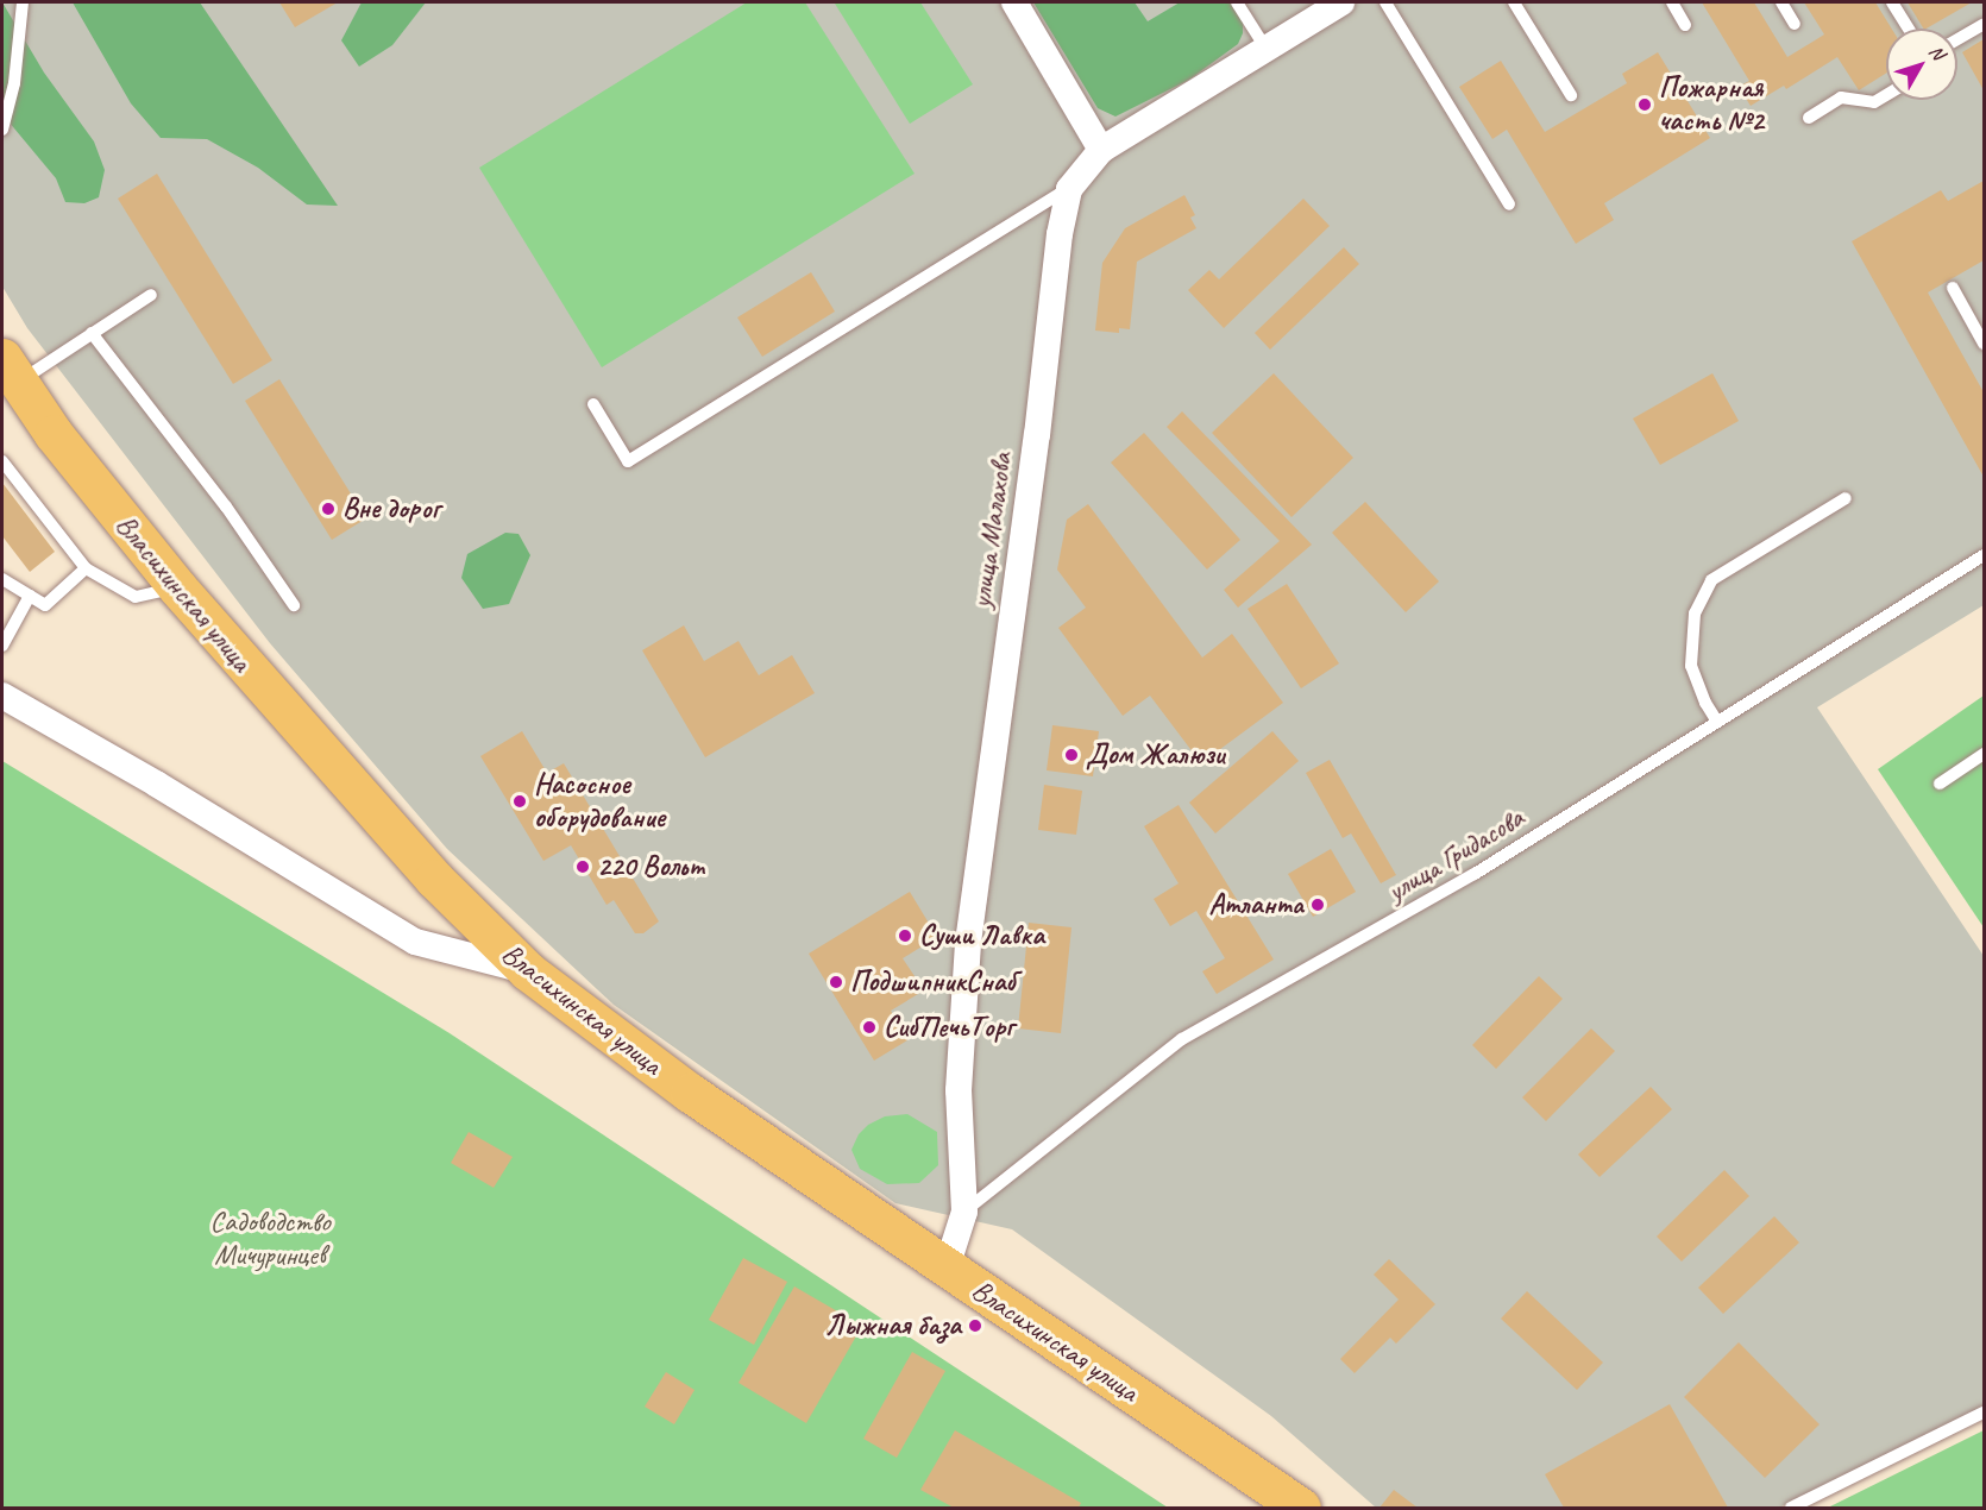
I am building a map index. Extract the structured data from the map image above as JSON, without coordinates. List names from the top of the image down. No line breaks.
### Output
{"streets":{"highway":["Власихинская улица"],"street":["улица Малахова"],"lane":["улица Гридасова"]},"crossings":[["улица Малахова","улица Гридасова"]],"parks":["Садоводство Мичуринцев"],"places":["Пожарная часть №2","Вне дорог","Дом Жалюзи","Насосное оборудование","220 Вольт","Атланта","Суши Лавка","ПодшипникСнаб","СибПечьТорг","Лыжная база"],"north":"top right"}
